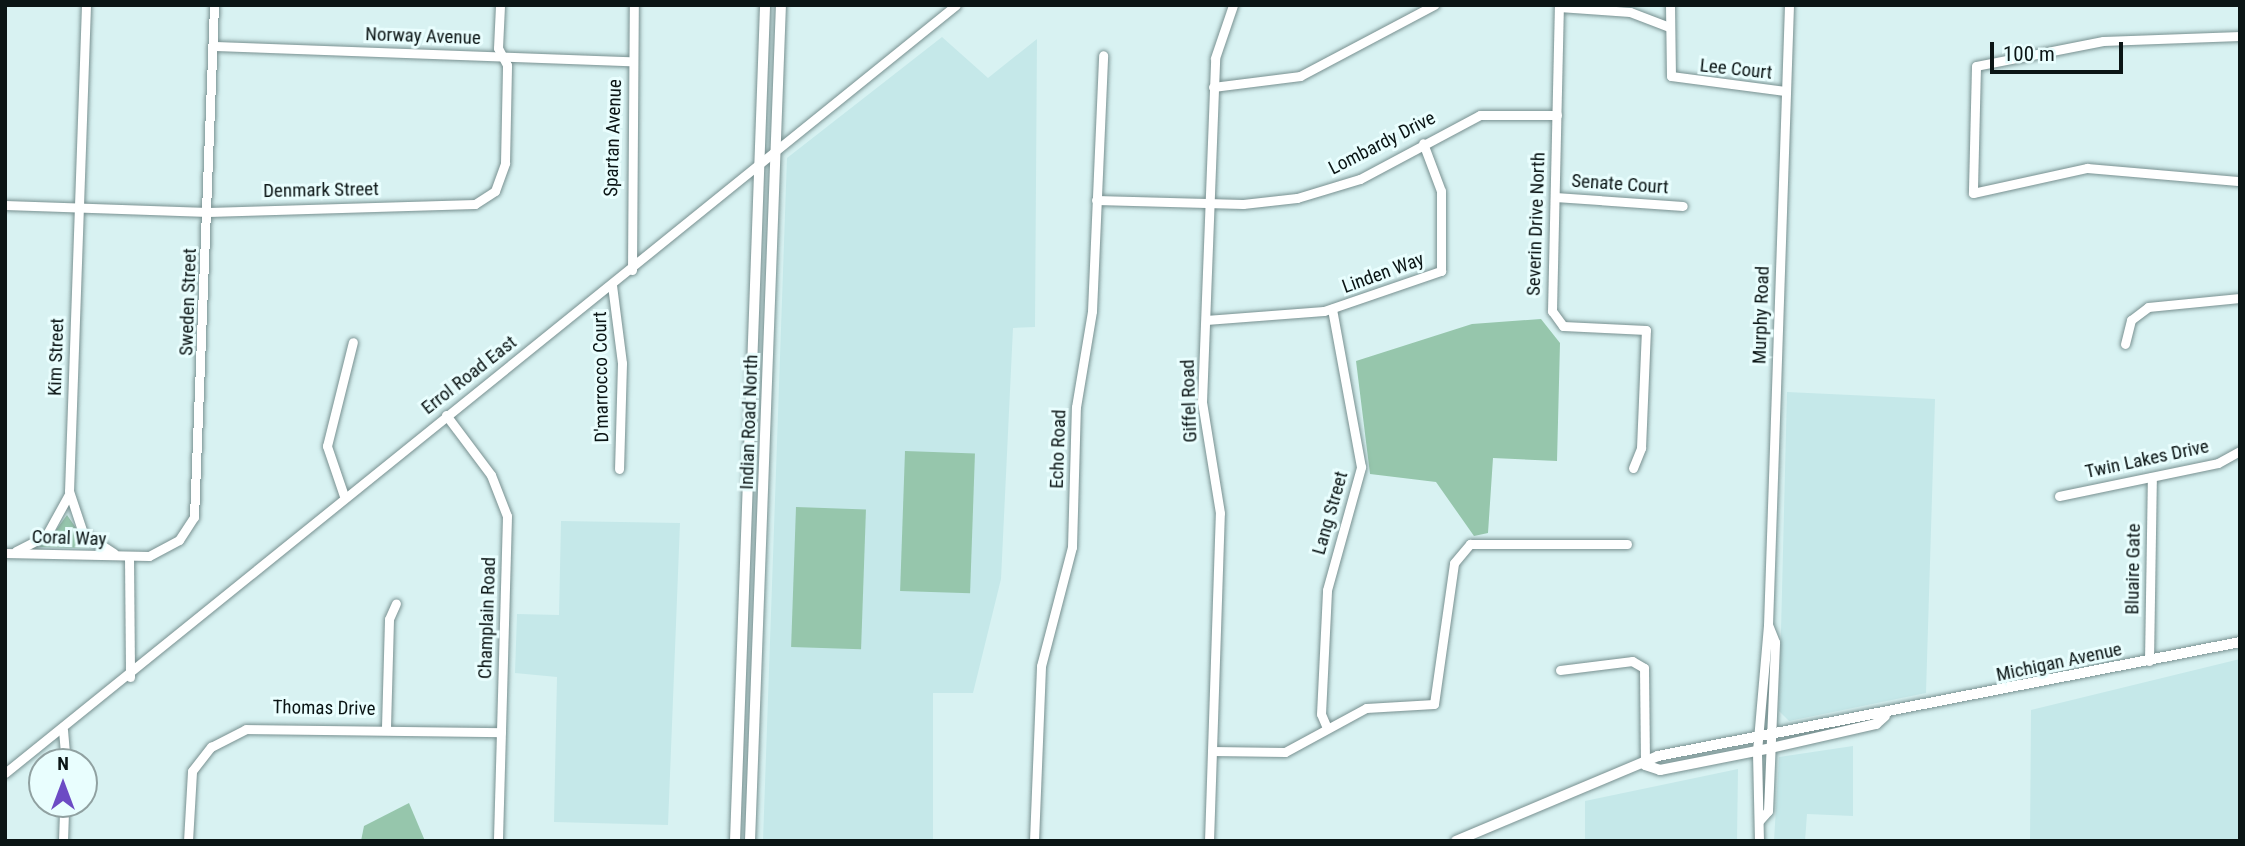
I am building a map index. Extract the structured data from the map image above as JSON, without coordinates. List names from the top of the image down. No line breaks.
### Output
{"streets":{"main road":["Indian Road North","Michigan Avenue"],"street":["Norway Avenue","Lee Court","Spartan Avenue","Lombardy Drive","Senate Court","Denmark Street","Severin Drive North","Linden Way","Sweden Street","Murphy Road","Kim Street","Errol Road East","D'marrocco Court","Giffel Road","Echo Road","Twin Lakes Drive","Lang Street","Coral Way","Bluaire Gate","Champlain Road","Thomas Drive"]},"crossings":[["Norway Avenue","Spartan Avenue"],["Norway Avenue","Denmark Street"],["Norway Avenue","Sweden Street"],["Lee Court","Severin Drive North"],["Lee Court","Murphy Road"],["Spartan Avenue","Errol Road East"],["Lombardy Drive","Severin Drive North"],["Lombardy Drive","Linden Way"],["Lombardy Drive","Giffel Road"],["Lombardy Drive","Echo Road"],["Senate Court","Severin Drive North"],["Denmark Street","Sweden Street"],["Denmark Street","Kim Street"],["Linden Way","Giffel Road"],["Linden Way","Lang Street"],["Sweden Street","Kim Street"],["Sweden Street","Coral Way"],["Murphy Road","Michigan Avenue"],["Kim Street","Coral Way"],["Errol Road East","D'marrocco Court"],["Errol Road East","Indian Road North"],["Errol Road East","Champlain Road"],["Twin Lakes Drive","Bluaire Gate"],["Bluaire Gate","Michigan Avenue"],["Champlain Road","Thomas Drive"]],"scale_bar":"100 m","north":"top"}
